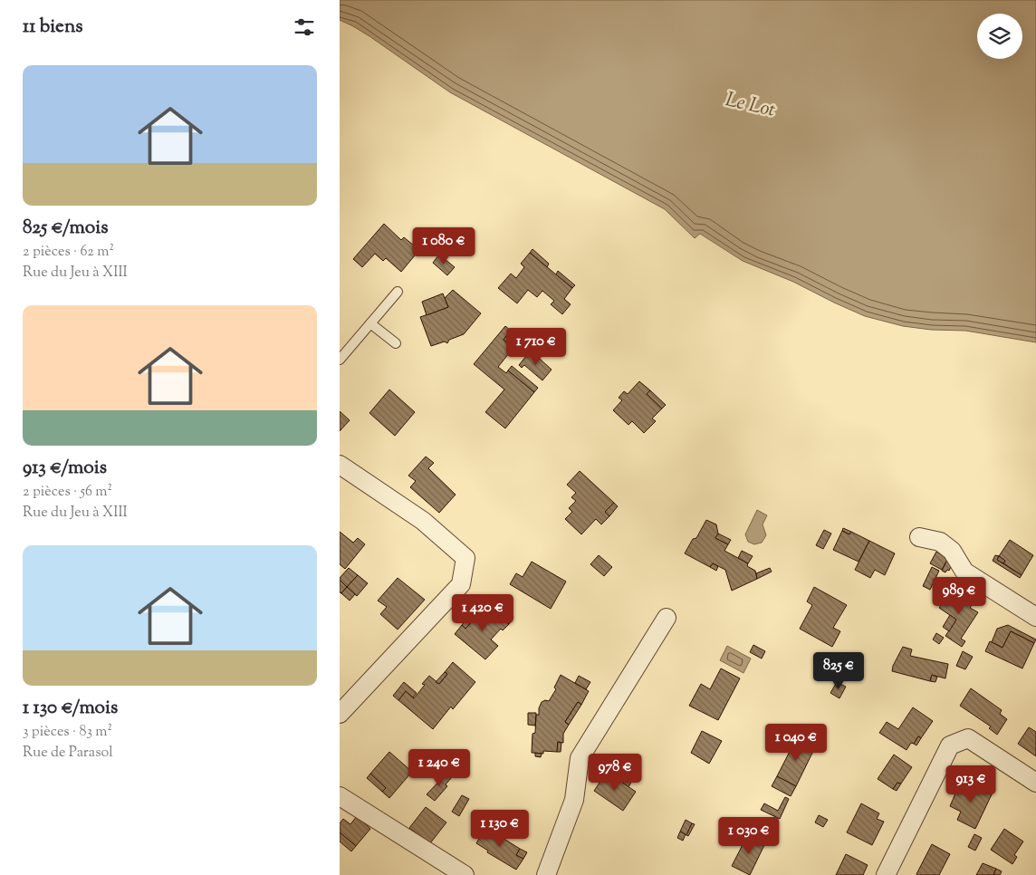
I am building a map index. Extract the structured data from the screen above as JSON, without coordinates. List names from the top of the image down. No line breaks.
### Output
{"water":["Le Lot"],"page":{"heading":"11 biens","list":[{"name":"825 €/mois","note":"2 pièces · 62 m² · Rue du Jeu à XIII"},{"name":"913 €/mois","note":"2 pièces · 56 m² · Rue du Jeu à XIII"},{"name":"1 130 €/mois","note":"3 pièces · 83 m² · Rue de Parasol"}],"price":["1 080 €","1 710 €","989 €","1 420 €","825 €","1 040 €","1 240 €","978 €","913 €","1 130 €","1 030 €"]}}
